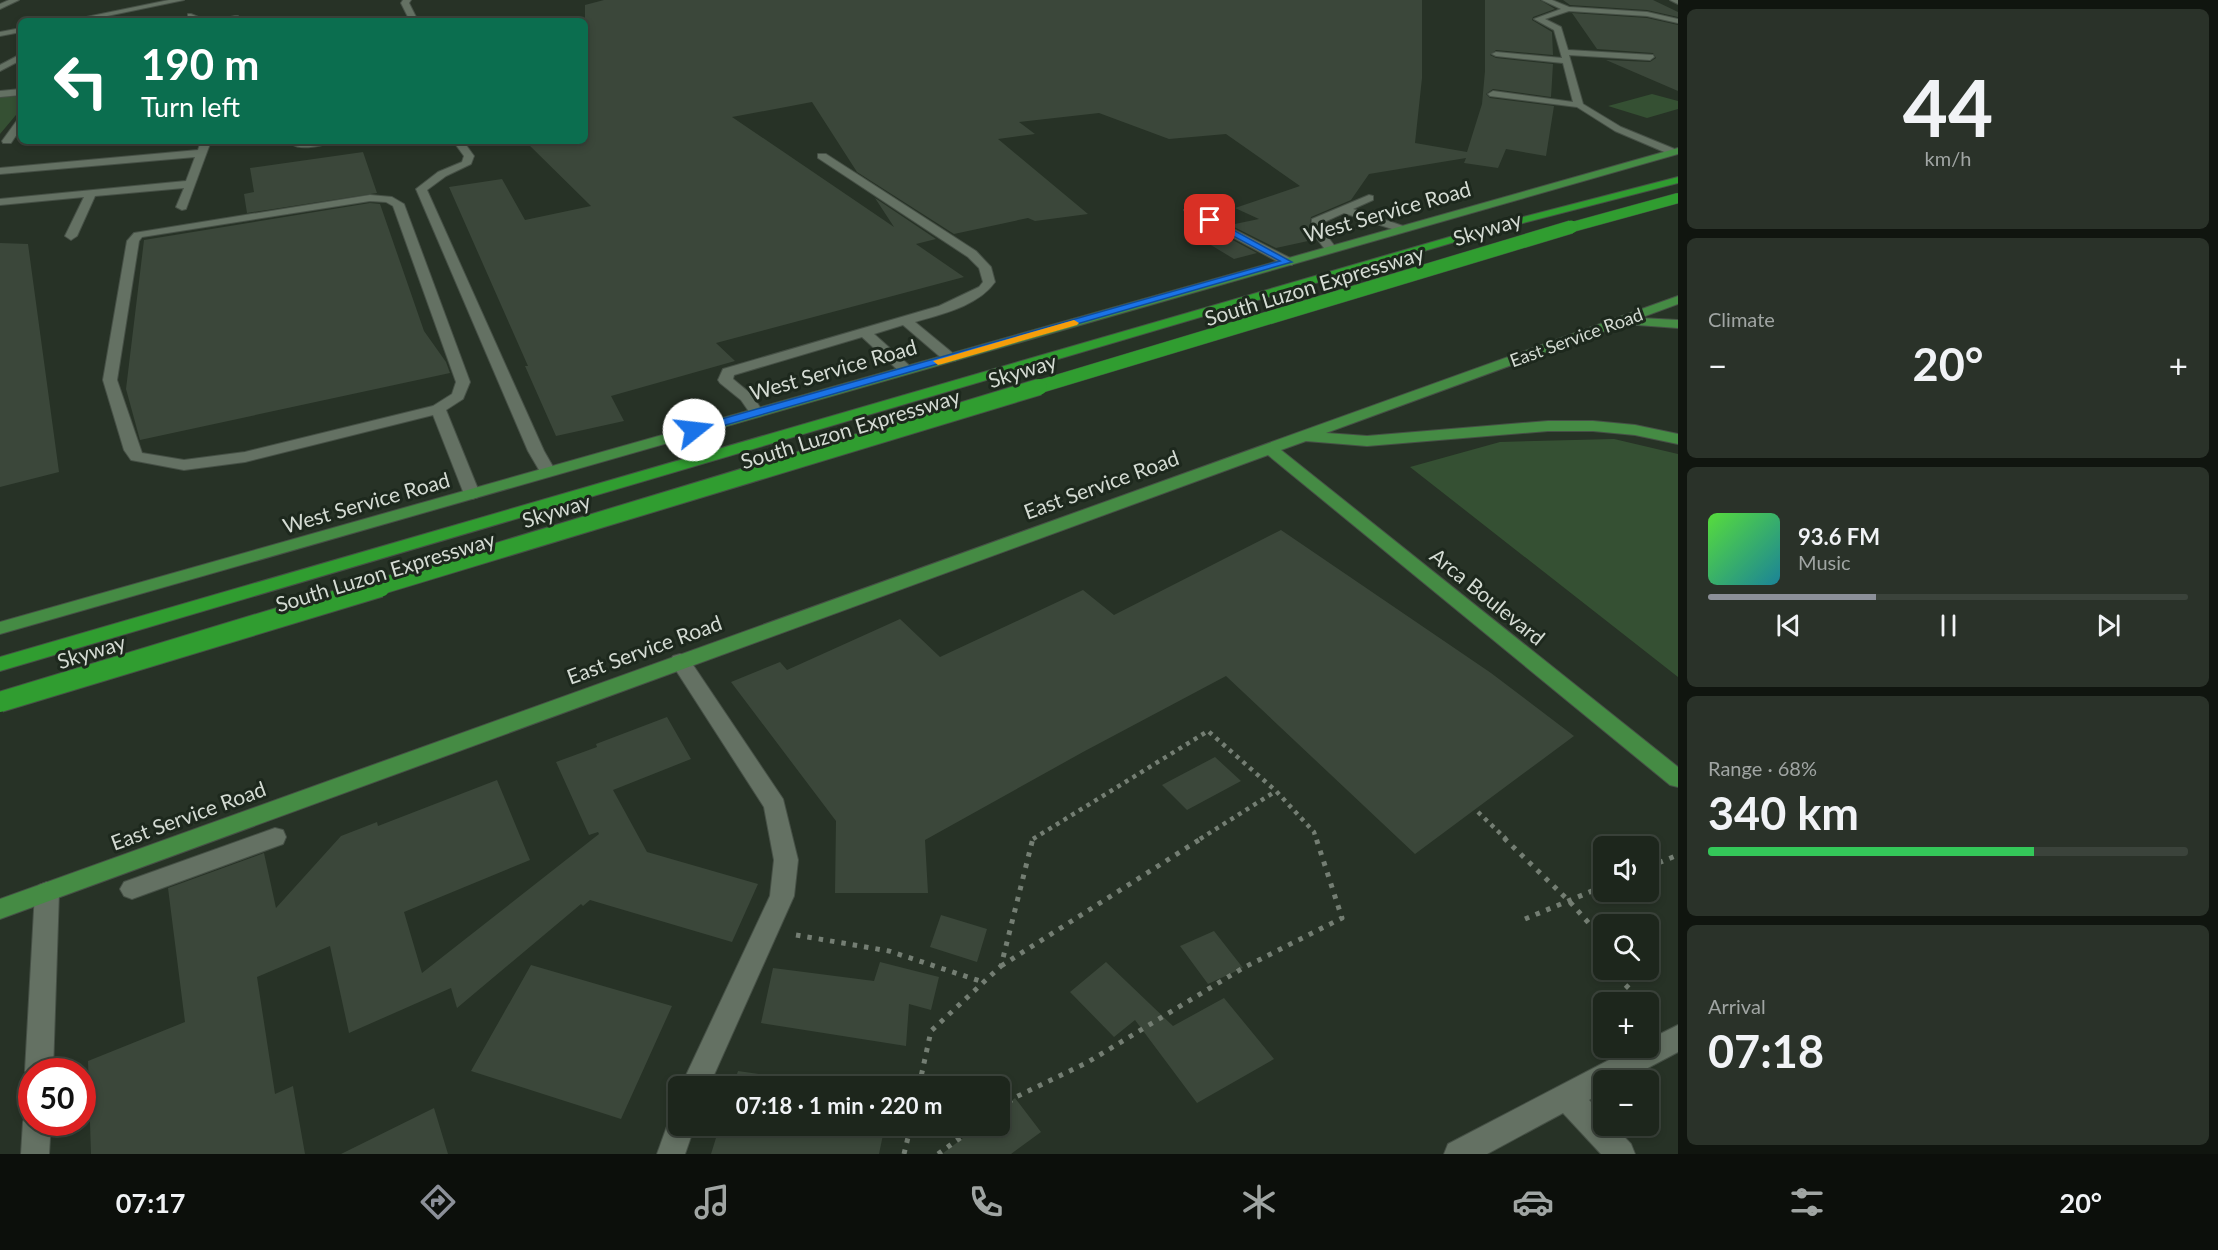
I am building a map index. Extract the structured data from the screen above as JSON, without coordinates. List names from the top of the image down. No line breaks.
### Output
{"streets":{"highway":["Skyway","South Luzon Expressway"],"main road":["West Service Road","East Service Road","Arca Boulevard"]},"crossings":[["Skyway","South Luzon Expressway"],["East Service Road","Arca Boulevard"]],"page":{"tile":[["44","km/h"],"Climate",["Range · 68%","340 km"],["Arrival","07:18"]],"turn":["190 m","Turn left"],"heat":["−","20°","+"],"song":["93.6 FM","Music"],"map_buttons":["+","−"],"limit":"50","trip":"07:18 · 1 min · 220 m","tabs":["07:17","20°"]}}
